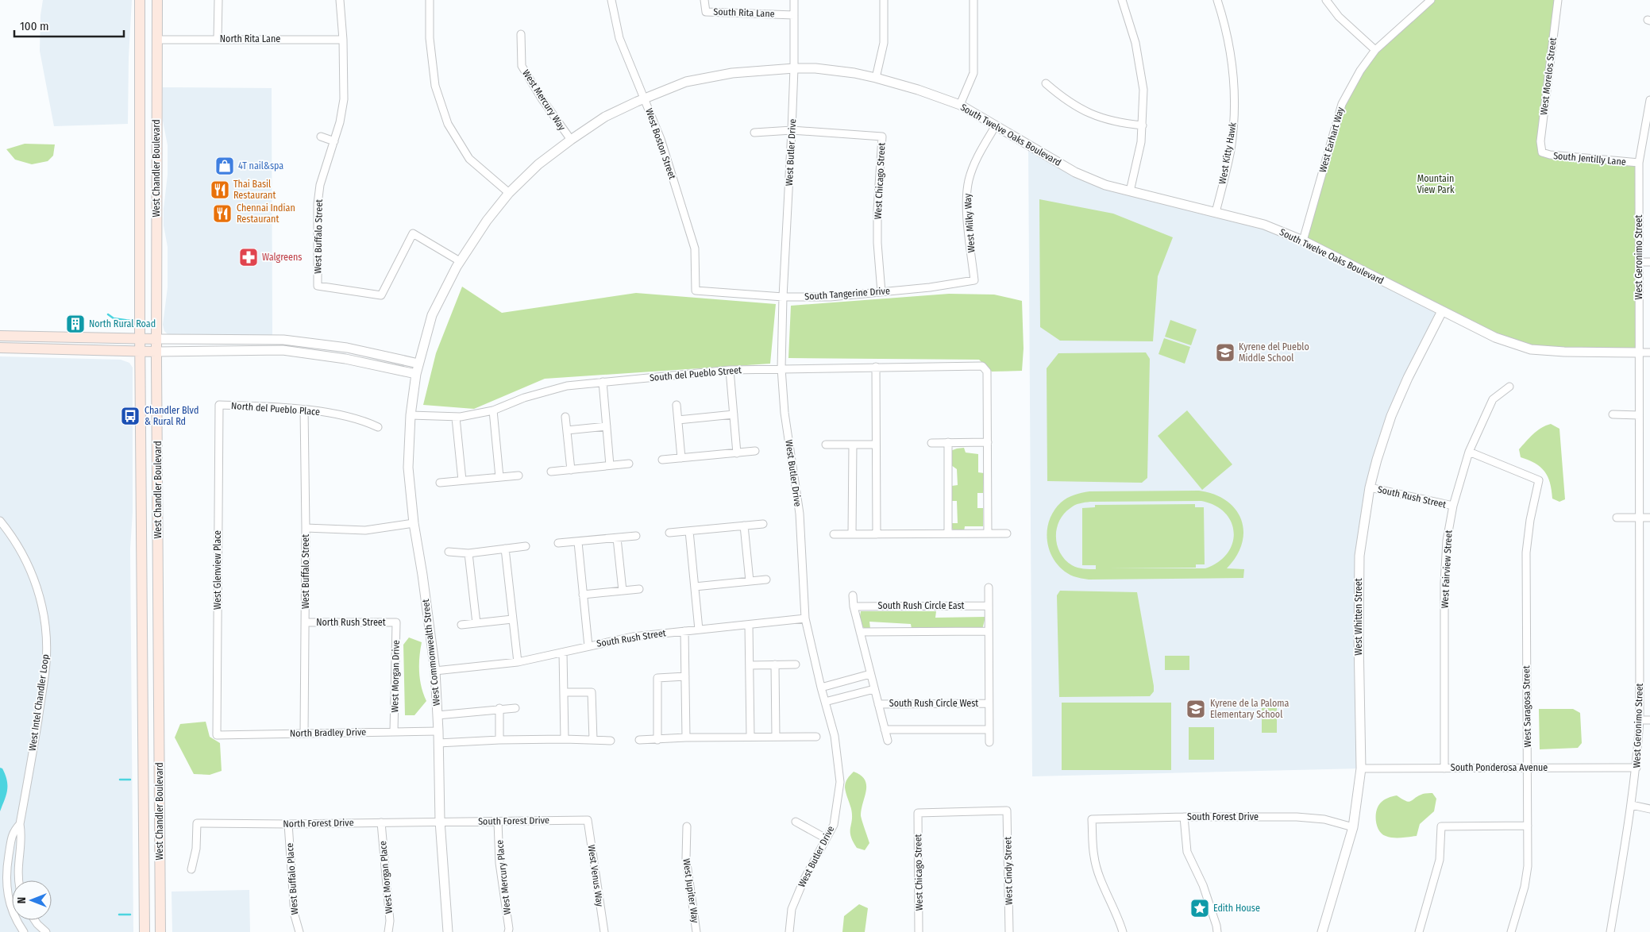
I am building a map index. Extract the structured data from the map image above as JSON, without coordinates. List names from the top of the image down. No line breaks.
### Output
{"streets":{"main road":["West Chandler Boulevard"],"street":["South Rita Lane","North Rita Lane","West Morelos Street","West Mercury Way","South Twelve Oaks Boulevard","West Earhart Way","West Boston Street","West Butler Drive","West Kitty Hawk","South Jentilly Lane","West Chicago Street","West Milky Way","West Buffalo Street","West Geronimo Street","South Tangerine Drive","South del Pueblo Street","North del Pueblo Place","South Rush Street","West Fairview Street","West Glenview Place","South Rush Circle East","West Whitten Street","North Rush Street","West Commonwealth Street","West Morgan Drive","West Intel Chandler Loop","South Rush Circle West","West Saragosa Street","North Bradley Drive","South Ponderosa Avenue","South Forest Drive","North Forest Drive","West Cindy Street","West Venus Way","West Morgan Place","West Mercury Place","West Buffalo Place","West Jupiter Way"]},"crossings":[["South Rita Lane","West Butler Drive"],["North Rita Lane","West Chandler Boulevard"],["North Rita Lane","West Buffalo Street"],["West Morelos Street","South Jentilly Lane"],["West Mercury Way","South Twelve Oaks Boulevard"],["South Twelve Oaks Boulevard","West Earhart Way"],["South Twelve Oaks Boulevard","West Boston Street"],["South Twelve Oaks Boulevard","West Butler Drive"],["South Twelve Oaks Boulevard","West Kitty Hawk"],["South Twelve Oaks Boulevard","West Milky Way"],["South Twelve Oaks Boulevard","West Buffalo Street"],["South Twelve Oaks Boulevard","West Geronimo Street"],["South Twelve Oaks Boulevard","West Whitten Street"],["South Twelve Oaks Boulevard","West Commonwealth Street"],["West Boston Street","South Tangerine Drive"],["West Butler Drive","West Chicago Street"],["West Butler Drive","South Tangerine Drive"],["West Butler Drive","South del Pueblo Street"],["West Butler Drive","South Rush Street"],["South Jentilly Lane","West Geronimo Street"],["West Chicago Street","South Tangerine Drive"],["West Chicago Street","West Cindy Street"],["West Milky Way","South Tangerine Drive"],["West Buffalo Street","North del Pueblo Place"],["West Buffalo Street","North Rush Street"],["West Buffalo Street","North Bradley Drive"],["West Geronimo Street","South Ponderosa Avenue"],["South del Pueblo Street","West Commonwealth Street"],["North del Pueblo Place","West Glenview Place"],["South Rush Street","West Fairview Street"],["South Rush Street","West Whitten Street"],["South Rush Street","West Commonwealth Street"],["West Fairview Street","West Saragosa Street"],["West Fairview Street","South Ponderosa Avenue"],["West Glenview Place","North Bradley Drive"],["West Whitten Street","South Ponderosa Avenue"],["West Whitten Street","South Forest Drive"],["North Rush Street","West Morgan Drive"],["West Commonwealth Street","North Bradley Drive"],["West Commonwealth Street","South Forest Drive"],["West Commonwealth Street","North Forest Drive"],["West Morgan Drive","North Bradley Drive"],["West Saragosa Street","South Ponderosa Avenue"],["South Forest Drive","North Forest Drive"],["South Forest Drive","West Venus Way"],["South Forest Drive","West Mercury Place"],["North Forest Drive","West Morgan Place"],["North Forest Drive","West Buffalo Place"]],"parks":["Mountain View Park"],"places":{"shop":["4T nail&spa"],"restaurant":["Thai Basil Restaurant","Chennai Indian Restaurant"],"pharmacy":["Walgreens"],"building":["North Rural Road"],"school or university":["Kyrene del Pueblo Middle School","Kyrene de la Paloma Elementary School"],"bus stop":["Chandler Blvd & Rural Rd"],"place":["Edith House"]},"scale_bar":"100 m","north":"left"}
